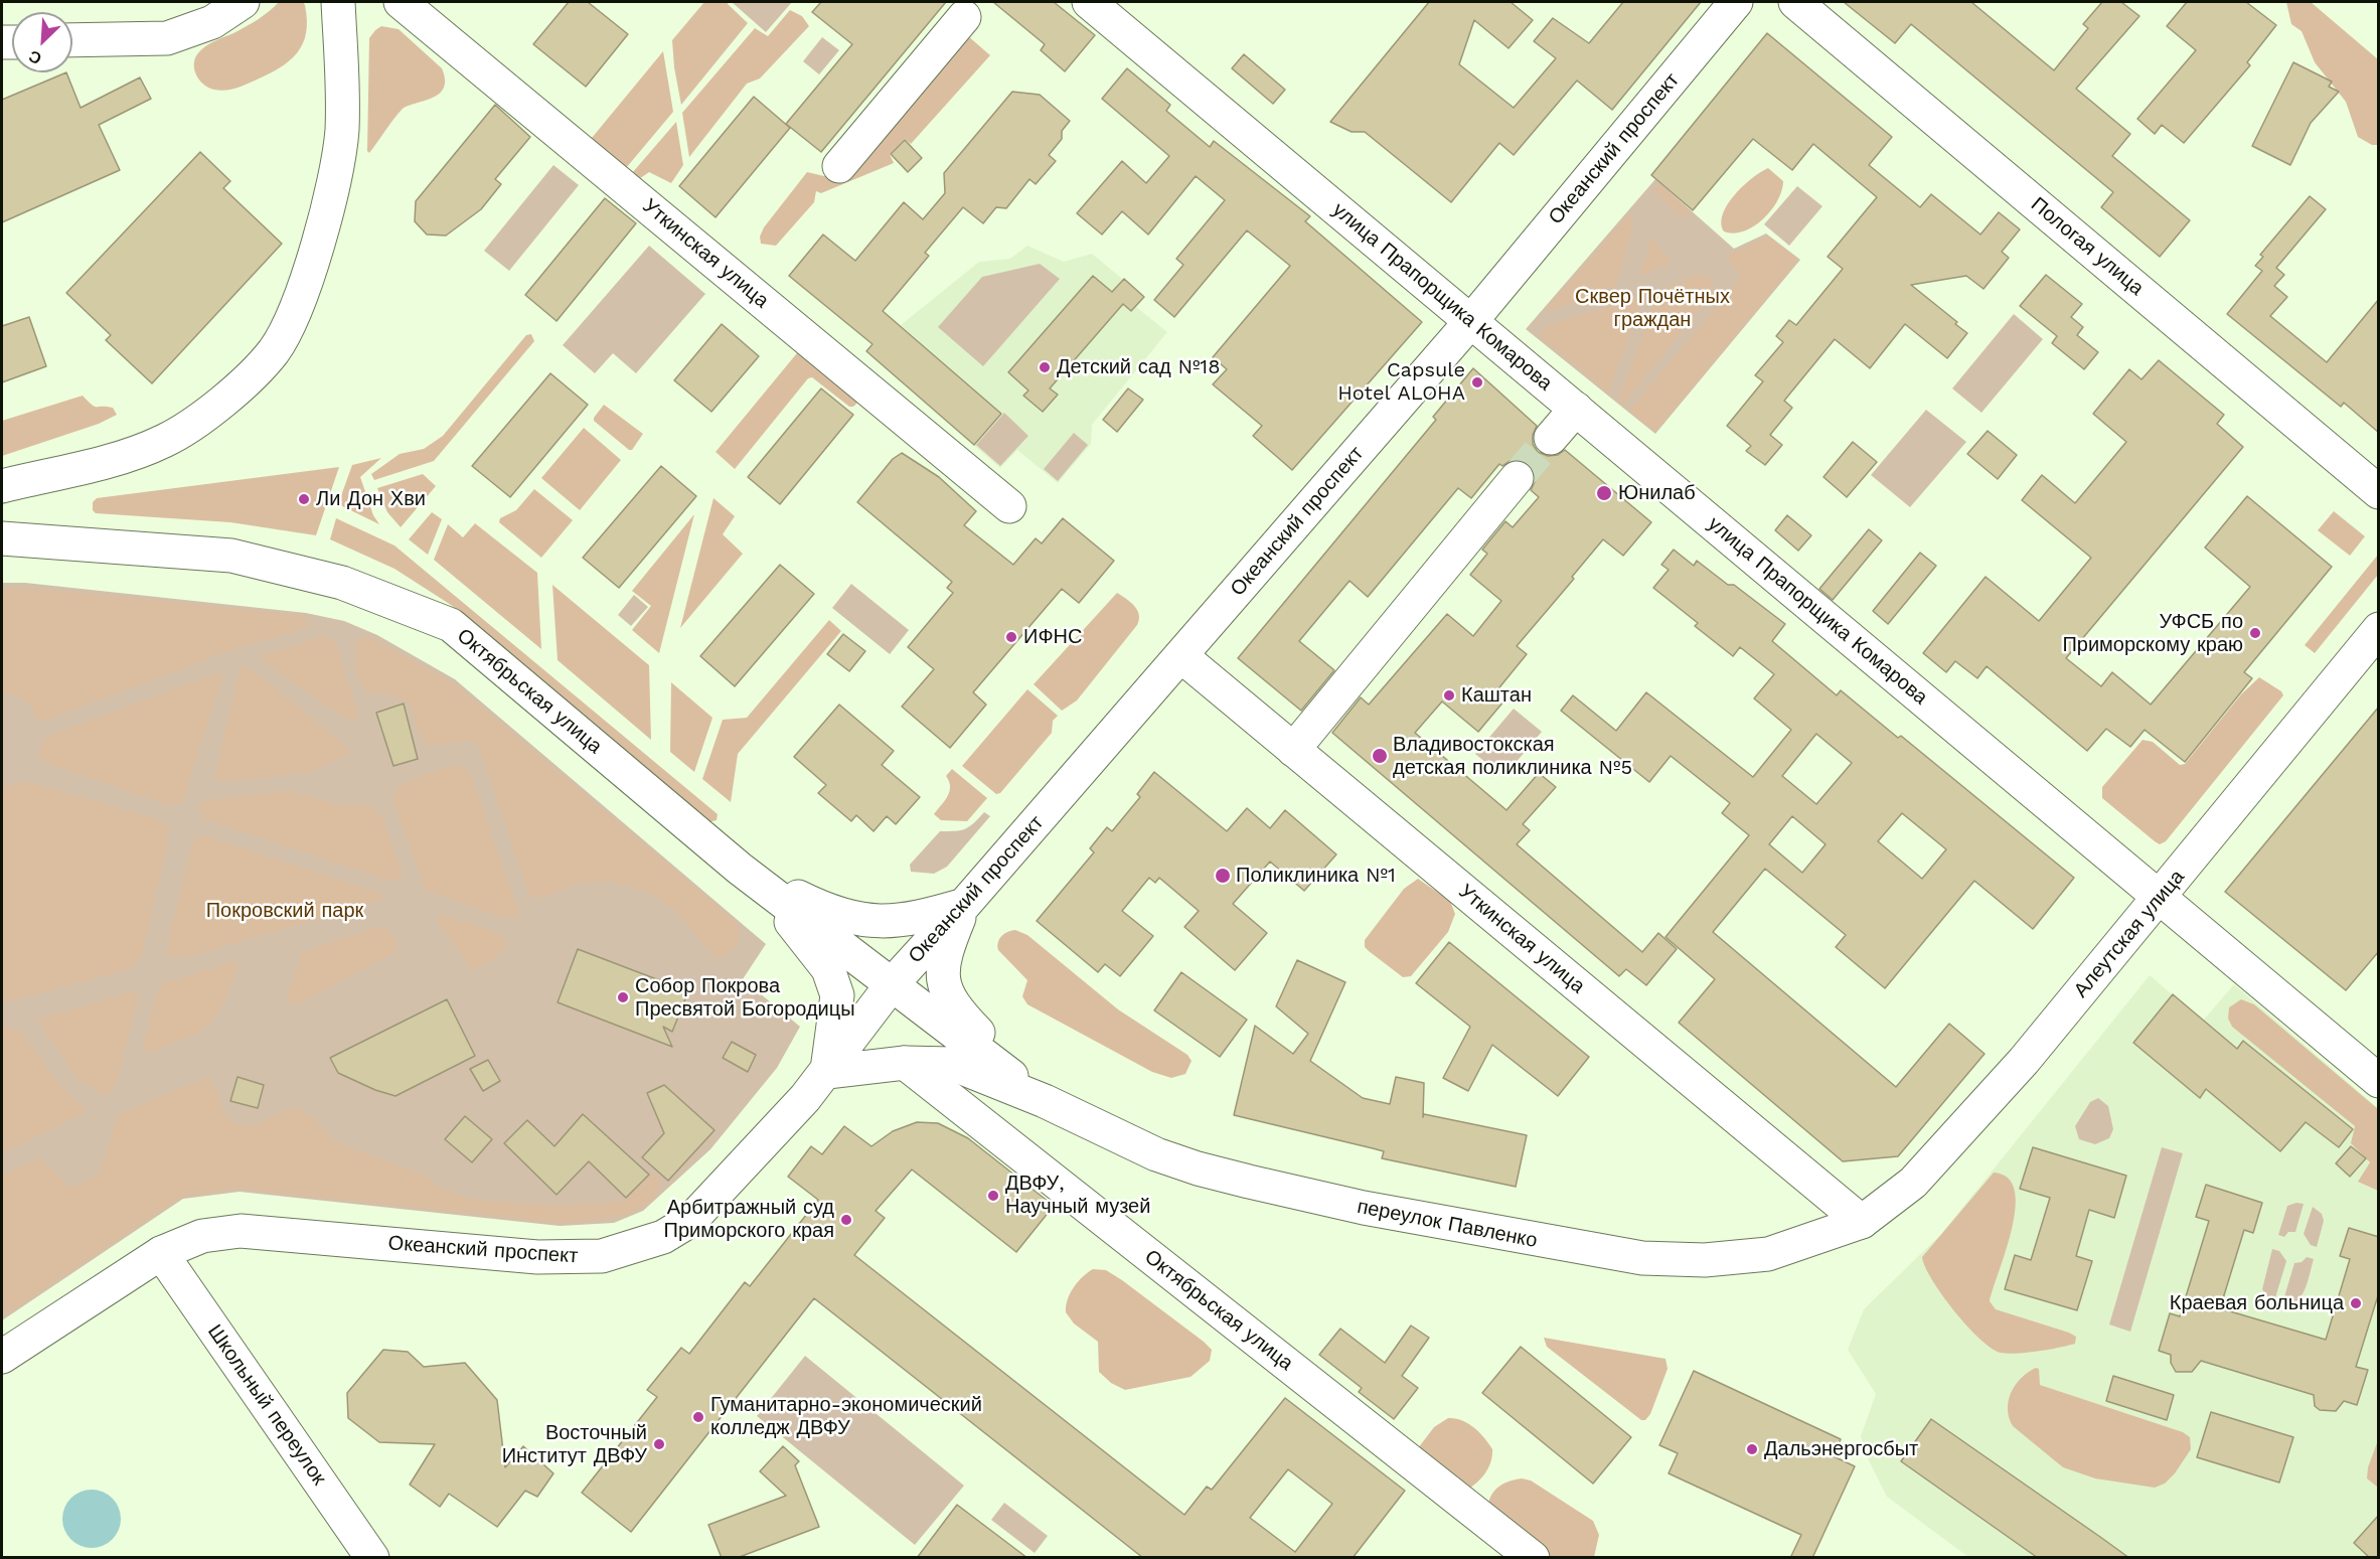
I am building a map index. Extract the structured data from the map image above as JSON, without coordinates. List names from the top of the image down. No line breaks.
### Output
{"streets":{"main road":["Океанский проспект","Пологая улица","Уткинская улица","улица Прапорщика Комарова","Октябрьская улица","Алеутская улица","переулок Павленко","Школьный переулок"]},"crossings":[["Океанский проспект","Уткинская улица"],["Океанский проспект","улица Прапорщика Комарова"],["Океанский проспект","Школьный переулок"],["Уткинская улица","Алеутская улица"],["Уткинская улица","переулок Павленко"],["улица Прапорщика Комарова","Алеутская улица"],["Алеутская улица","переулок Павленко"]],"parks":["Сквер Почётных граждан","Покровский парк"],"places":["Детский сад №18","Capsule Hotel ALOHA","Юнилаб","Ли Дон Хви","УФСБ по Приморскому краю","ИФНС","Каштан","Владивостокская детская поликлиника №5","Поликлиника №1","Собор Покрова Пресвятой Богородицы","ДВФУ, Научный музей","Арбитражный суд Приморского края","Краевая больница","Гуманитарно-экономический колледж ДВФУ","Восточный Институт ДВФУ","Дальэнергосбыт"],"north":"bottom left"}
